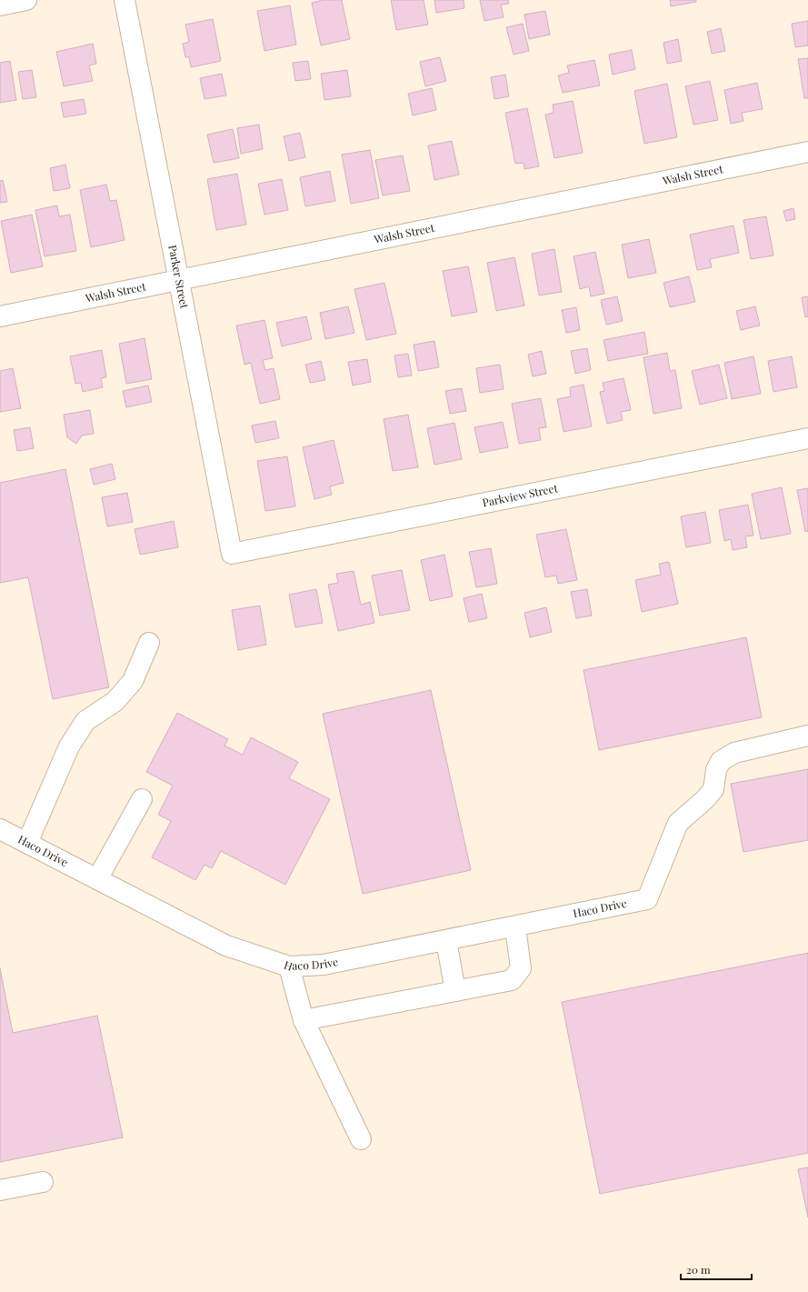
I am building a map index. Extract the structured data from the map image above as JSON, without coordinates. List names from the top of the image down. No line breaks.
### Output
{"streets":{"street":["Walsh Street","Parker Street","Parkview Street","Haco Drive"]},"crossings":[["Walsh Street","Parker Street"],["Parker Street","Parkview Street"]],"scale_bar":"20 m"}
